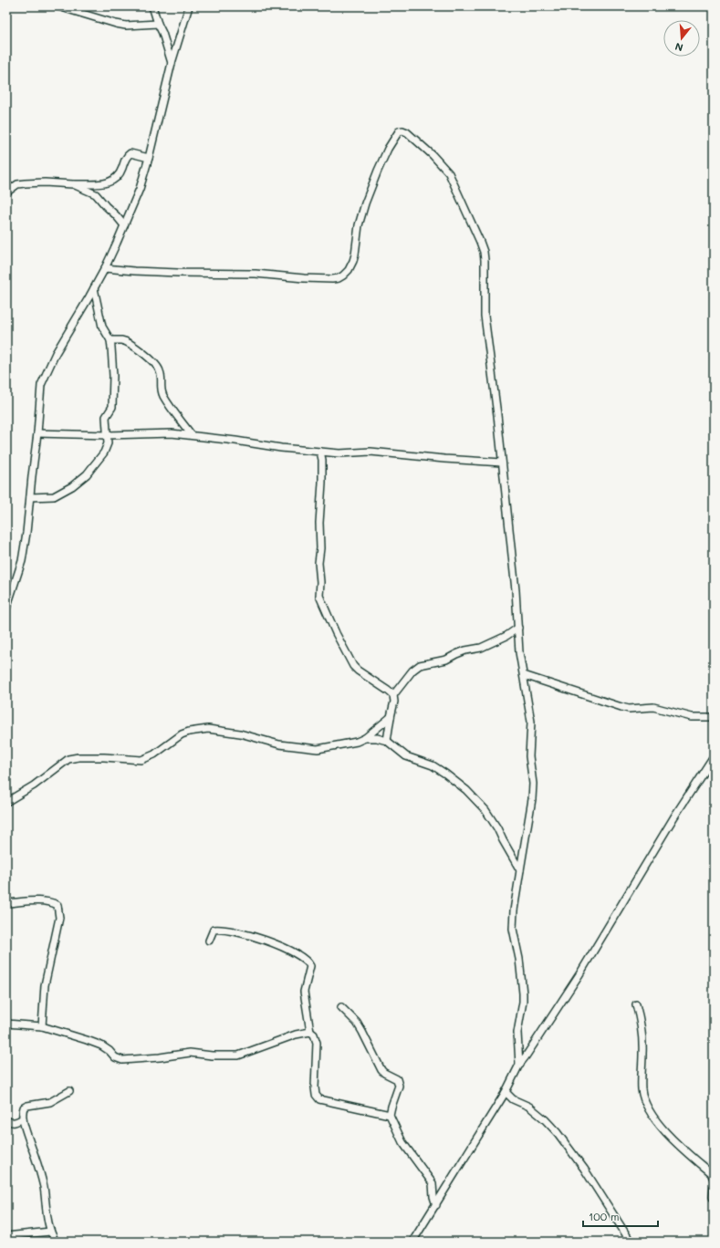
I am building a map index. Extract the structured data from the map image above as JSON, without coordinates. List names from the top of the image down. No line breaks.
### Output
{"scale_bar":"100 m","north":"bottom"}
